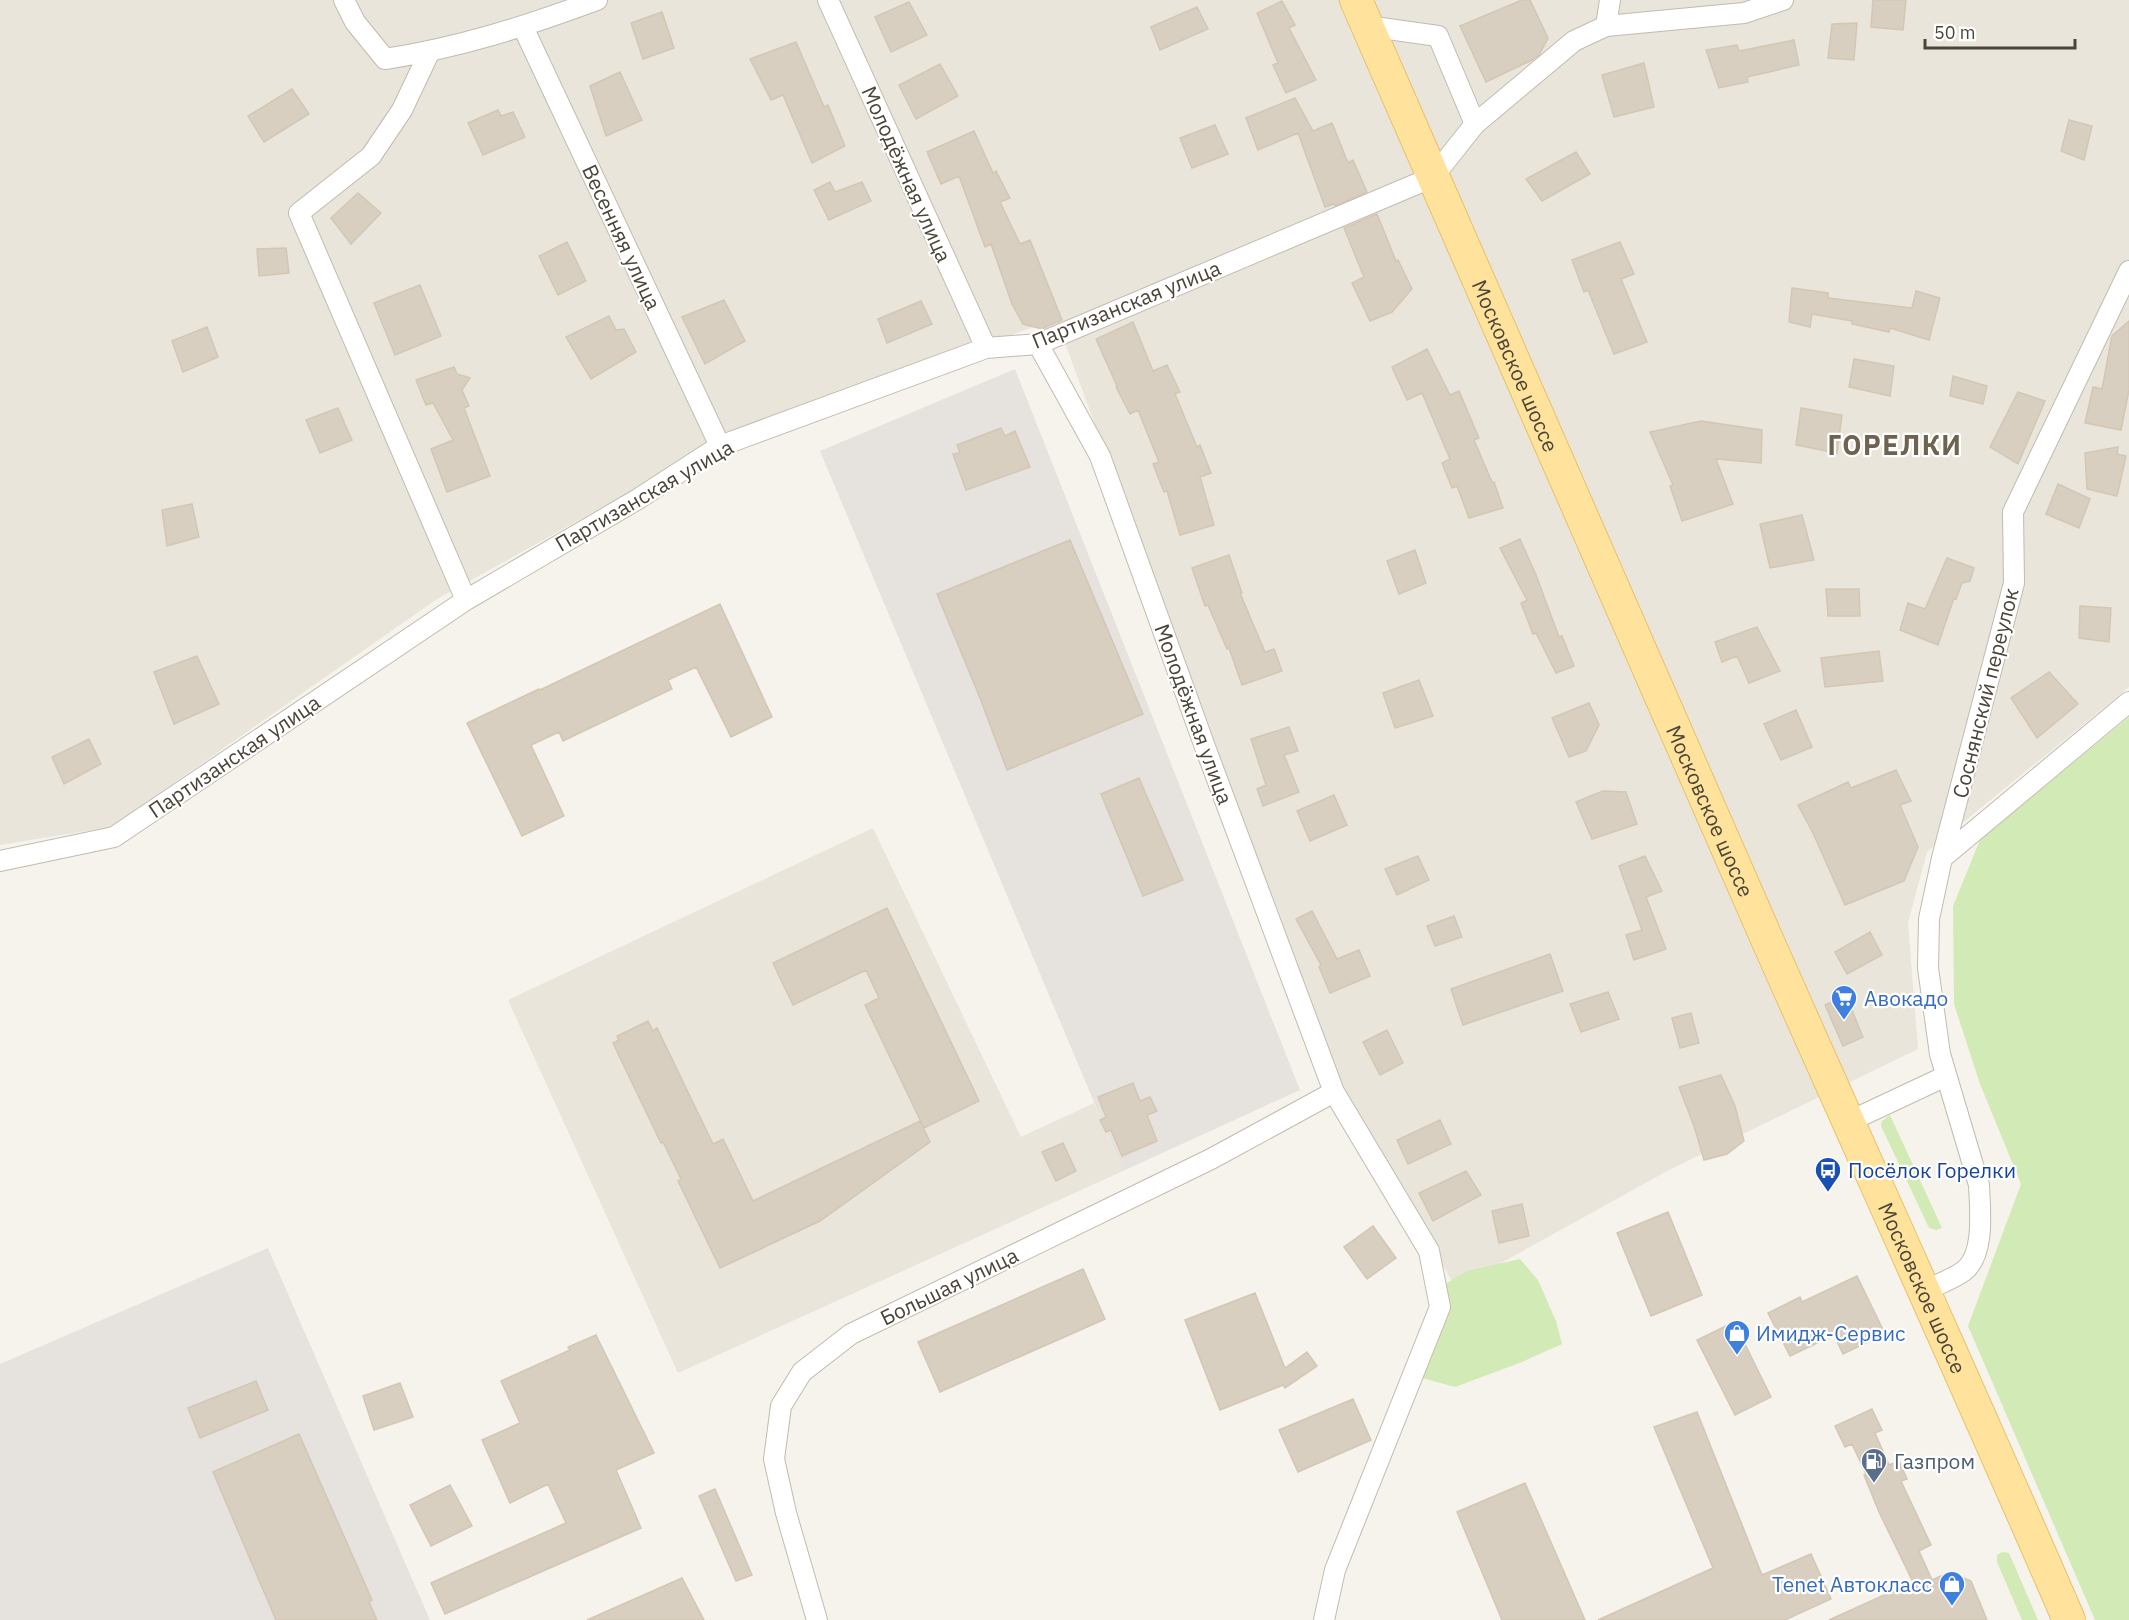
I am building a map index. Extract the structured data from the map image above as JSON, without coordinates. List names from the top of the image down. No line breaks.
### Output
{"streets":{"main road":["Московское шоссе"],"street":["Молодёжная улица","Весенняя улица","Партизанская улица","Соснянский переулок","Большая улица"]},"crossings":[["Молодёжная улица","Партизанская улица"],["Молодёжная улица","Большая улица"],["Весенняя улица","Партизанская улица"],["Партизанская улица","Московское шоссе"],["Московское шоссе","Соснянский переулок"]],"districts":["ГОРЕЛКИ"],"places":{"supermarket":["Авокадо"],"bus stop":["Посёлок Горелки"],"shop":["Имидж-Сервис","Tenet Автокласс"],"fuel station":["Газпром"]},"scale_bar":"50 m"}
